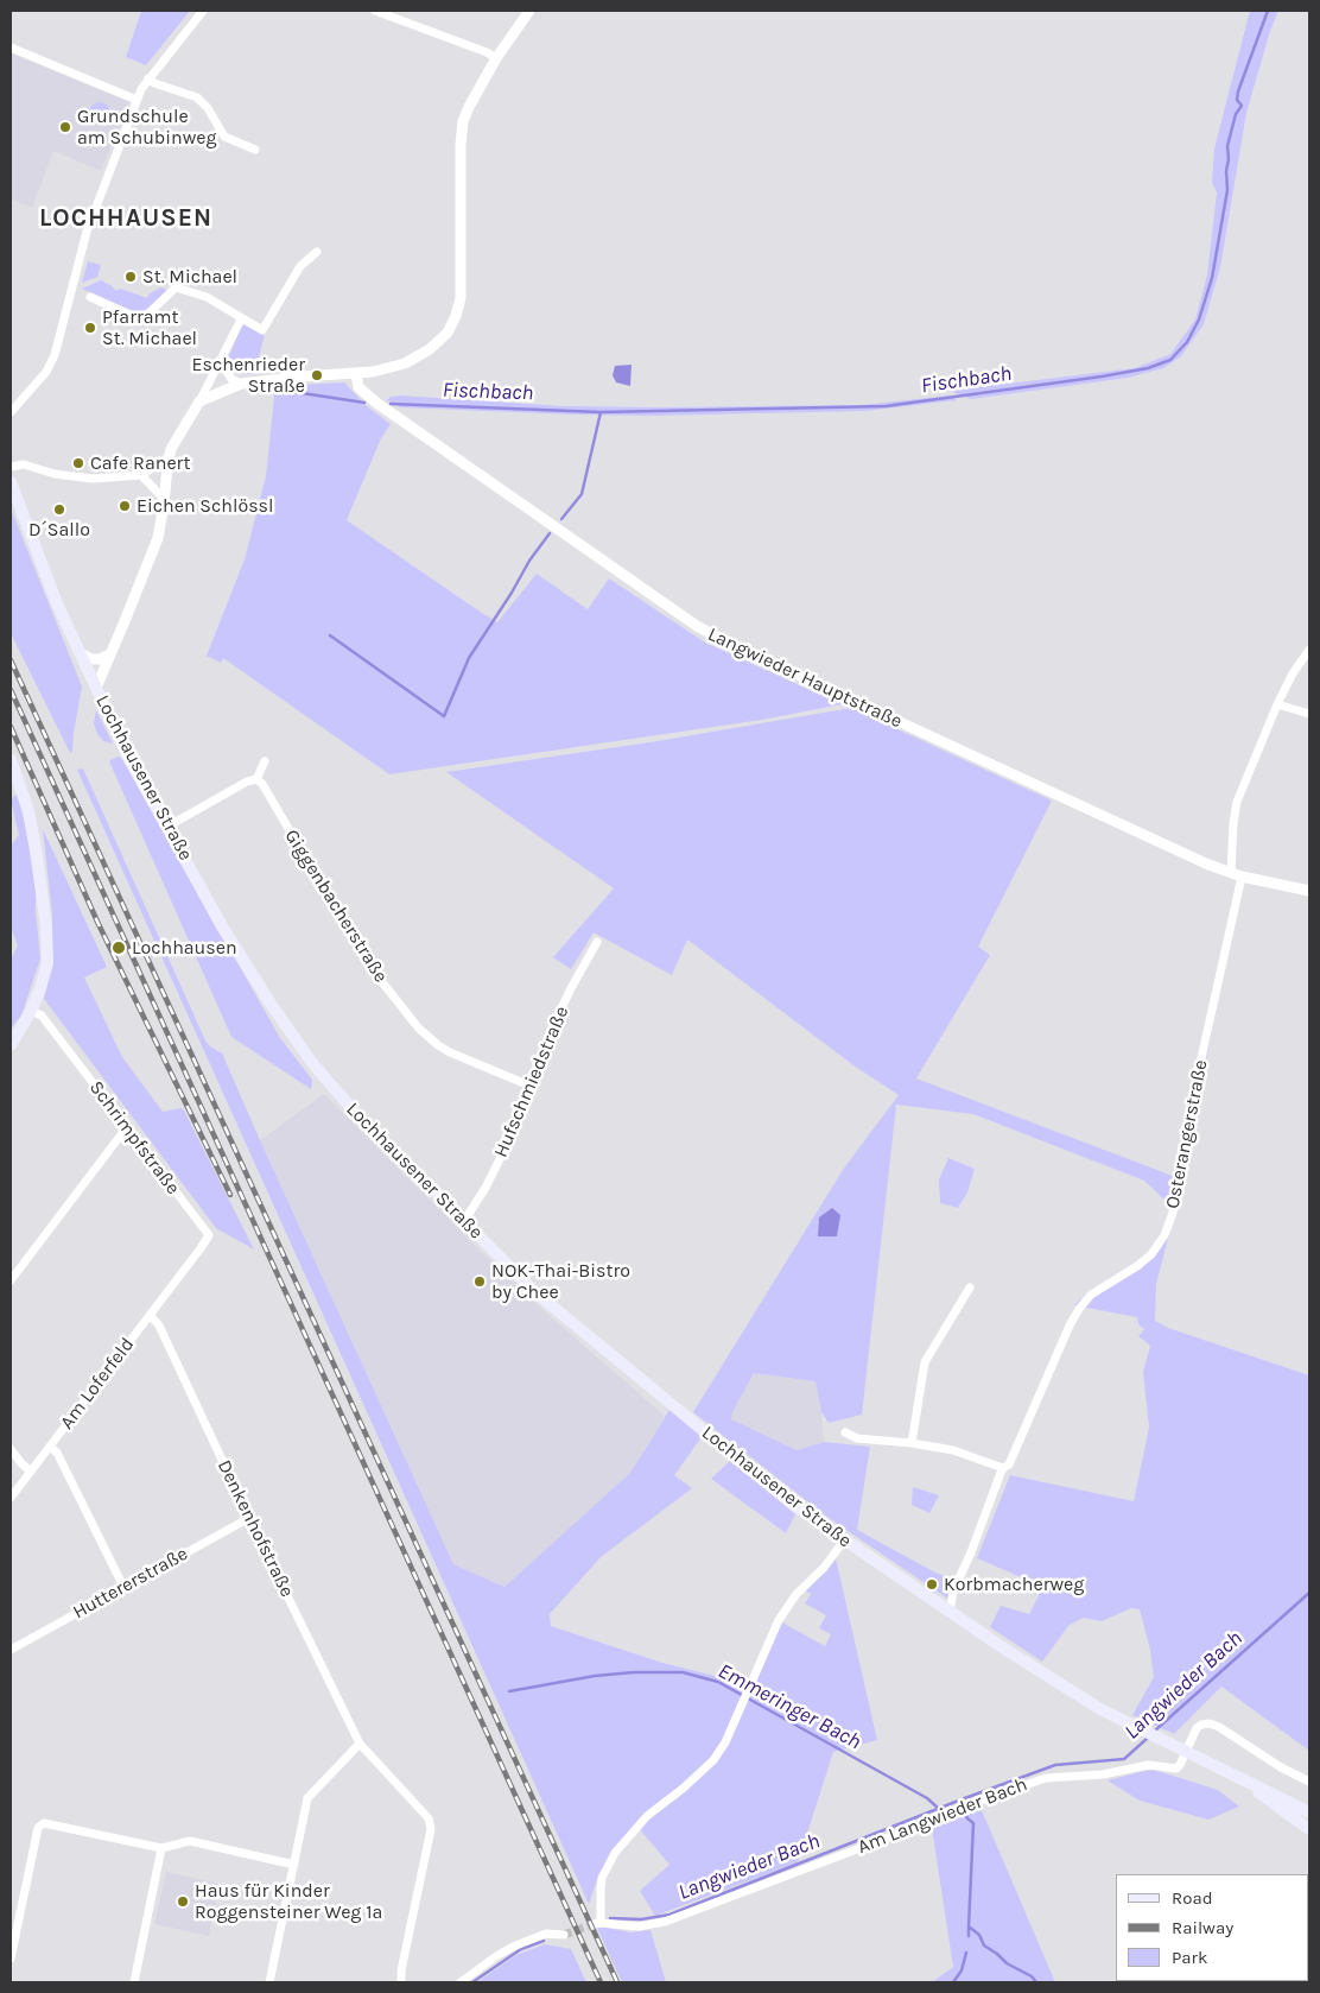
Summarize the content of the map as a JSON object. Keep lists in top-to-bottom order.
{
  "streets": {
    "main road": ["Lochhausener Straße"],
    "street": [
      "Langwieder Hauptstraße",
      "Giggenbacherstraße",
      "Hufschmiedstraße",
      "Osterangerstraße",
      "Schrimpfstraße",
      "Am Loferfeld",
      "Denkenhofstraße",
      "Huttererstraße",
      "Am Langwieder Bach"
    ]
  },
  "crossings": [
    ["Langwieder Hauptstraße", "Osterangerstraße"],
    ["Lochhausener Straße", "Hufschmiedstraße"],
    ["Lochhausener Straße", "Osterangerstraße"],
    ["Lochhausener Straße", "Am Langwieder Bach"],
    ["Giggenbacherstraße", "Hufschmiedstraße"],
    ["Schrimpfstraße", "Am Loferfeld"],
    ["Am Loferfeld", "Denkenhofstraße"],
    ["Denkenhofstraße", "Huttererstraße"]
  ],
  "districts": ["LOCHHAUSEN"],
  "water": ["Fischbach", "Langwieder Bach", "Emmeringer Bach"],
  "places": [
    "Grundschule am Schubinweg",
    "St. Michael",
    "Pfarramt St. Michael",
    "Eschenrieder Straße",
    "Cafe Ranert",
    "Eichen Schlössl",
    "D´Sallo",
    "Lochhausen",
    "NOK-Thai-Bistro by Chee",
    "Korbmacherweg",
    "Haus für Kinder Roggensteiner Weg 1a"
  ],
  "legend": ["Road", "Railway", "Park"]
}
